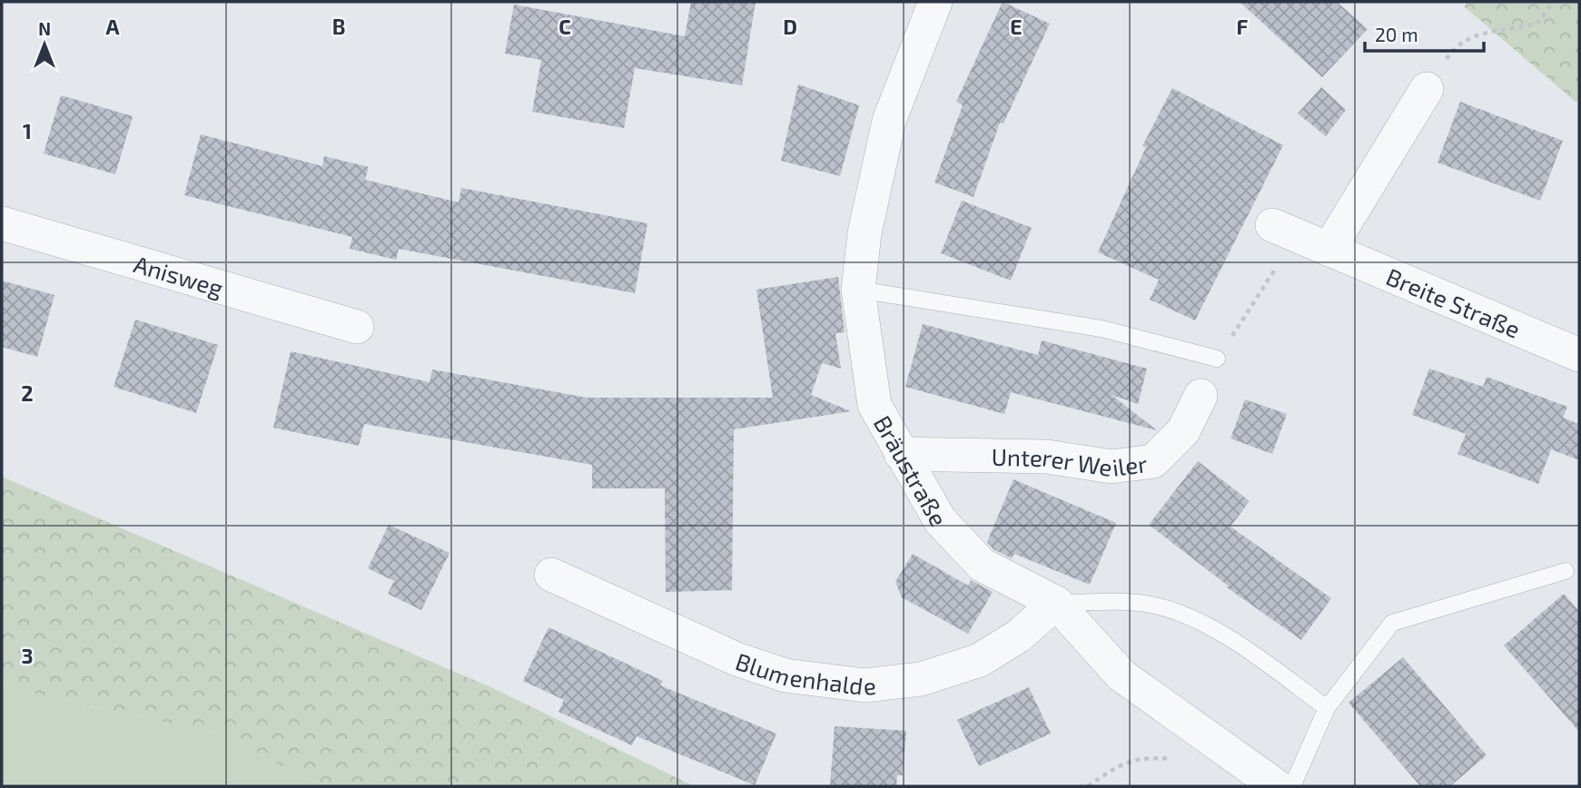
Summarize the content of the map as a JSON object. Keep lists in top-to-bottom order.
{
  "streets": {
    "street": [
      "Anisweg",
      "Breite Straße",
      "Unterer Weiler",
      "Bräustraße",
      "Blumenhalde"
    ]
  },
  "crossings": [
    ["Unterer Weiler", "Bräustraße"],
    ["Bräustraße", "Blumenhalde"]
  ],
  "scale_bar": "20 m",
  "north": "top",
  "grid": {
    "columns": [
      "A",
      "B",
      "C",
      "D",
      "E",
      "F"
    ],
    "rows": ["1", "2", "3"]
  }
}
